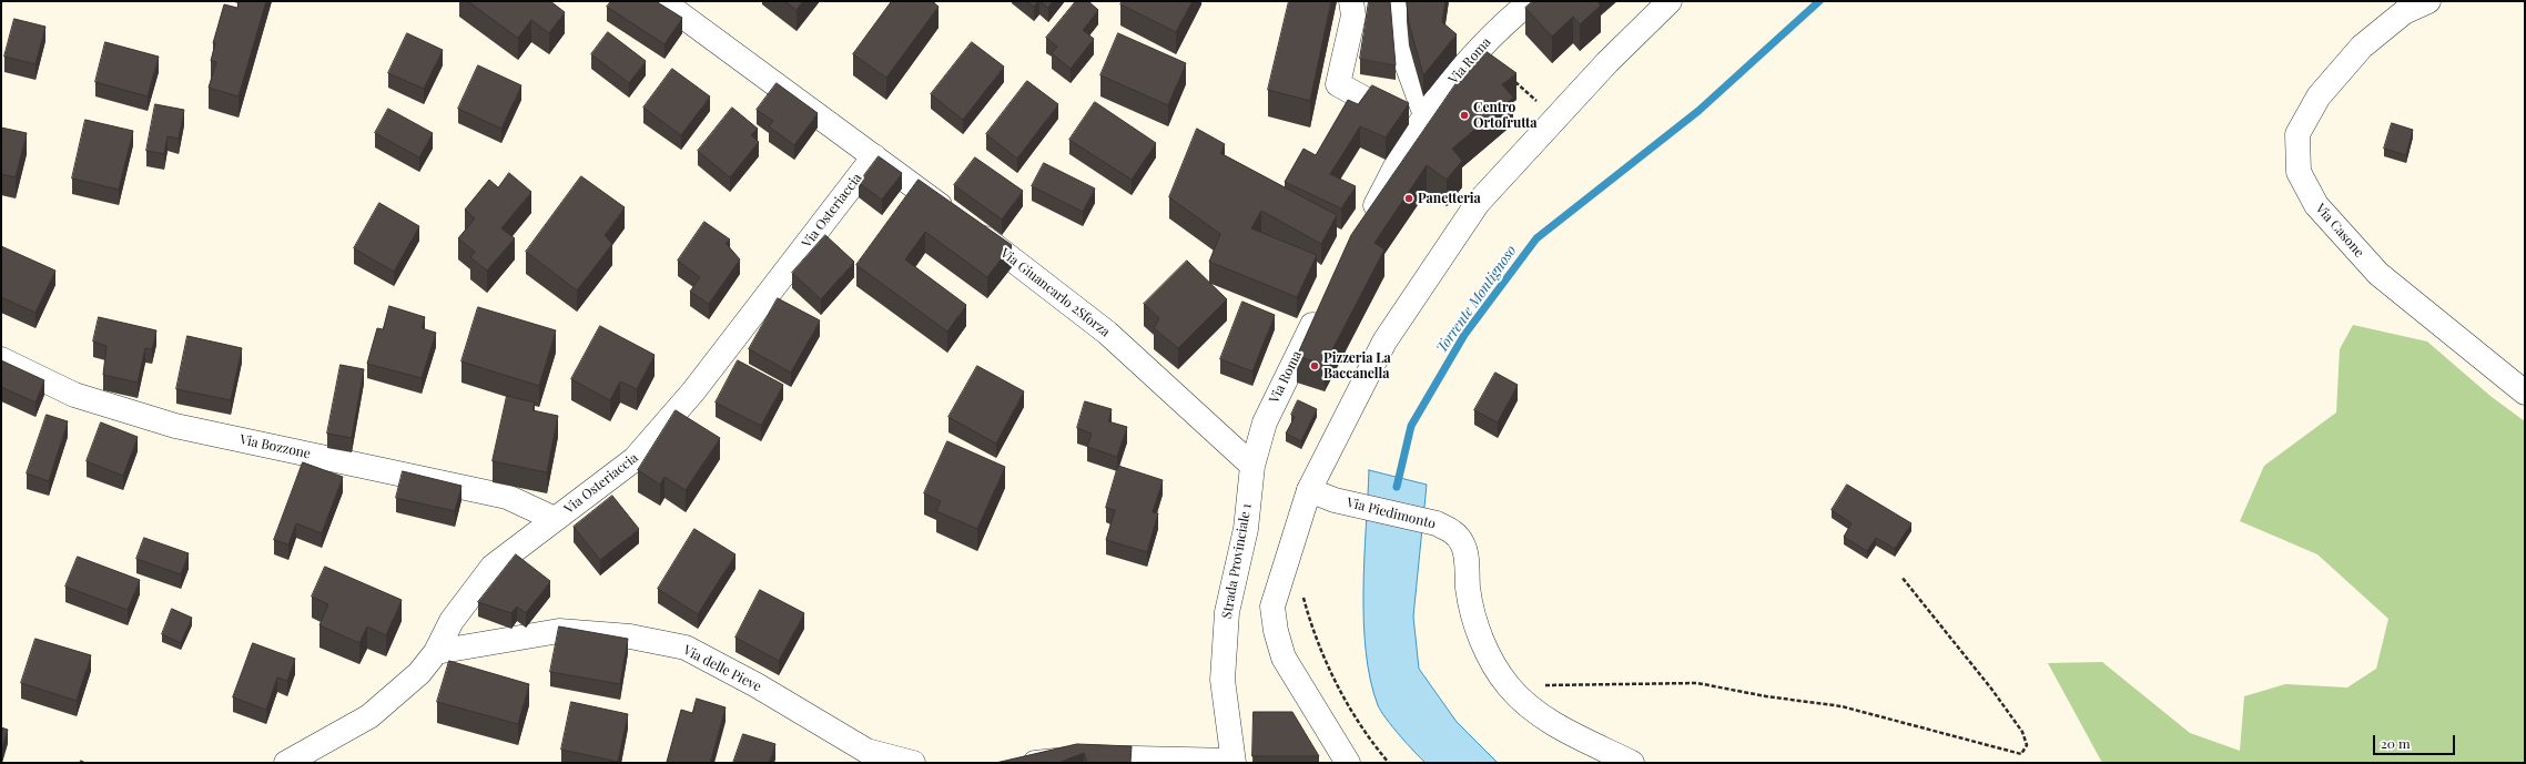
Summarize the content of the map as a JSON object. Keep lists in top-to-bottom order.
{
  "streets": {
    "street": [
      "Via Roma",
      "Via Osteriaccia",
      "Via Casone",
      "Via Giuancarlo 2Sforza",
      "Via Bozzone",
      "Via Piedimonto",
      "Strada Provinciale 1",
      "Via delle Pieve"
    ]
  },
  "crossings": [
    ["Via Roma", "Via Giuancarlo 2Sforza"],
    ["Via Roma", "Strada Provinciale 1"],
    ["Via Osteriaccia", "Via Giuancarlo 2Sforza"],
    ["Via Osteriaccia", "Via Bozzone"],
    ["Via Osteriaccia", "Via delle Pieve"],
    ["Via Giuancarlo 2Sforza", "Strada Provinciale 1"]
  ],
  "water": ["Torrente Montignoso"],
  "places": ["Centro Ortofrutta", "Panetteria", "Pizzeria La Baccanella"],
  "scale_bar": "20 m"
}
